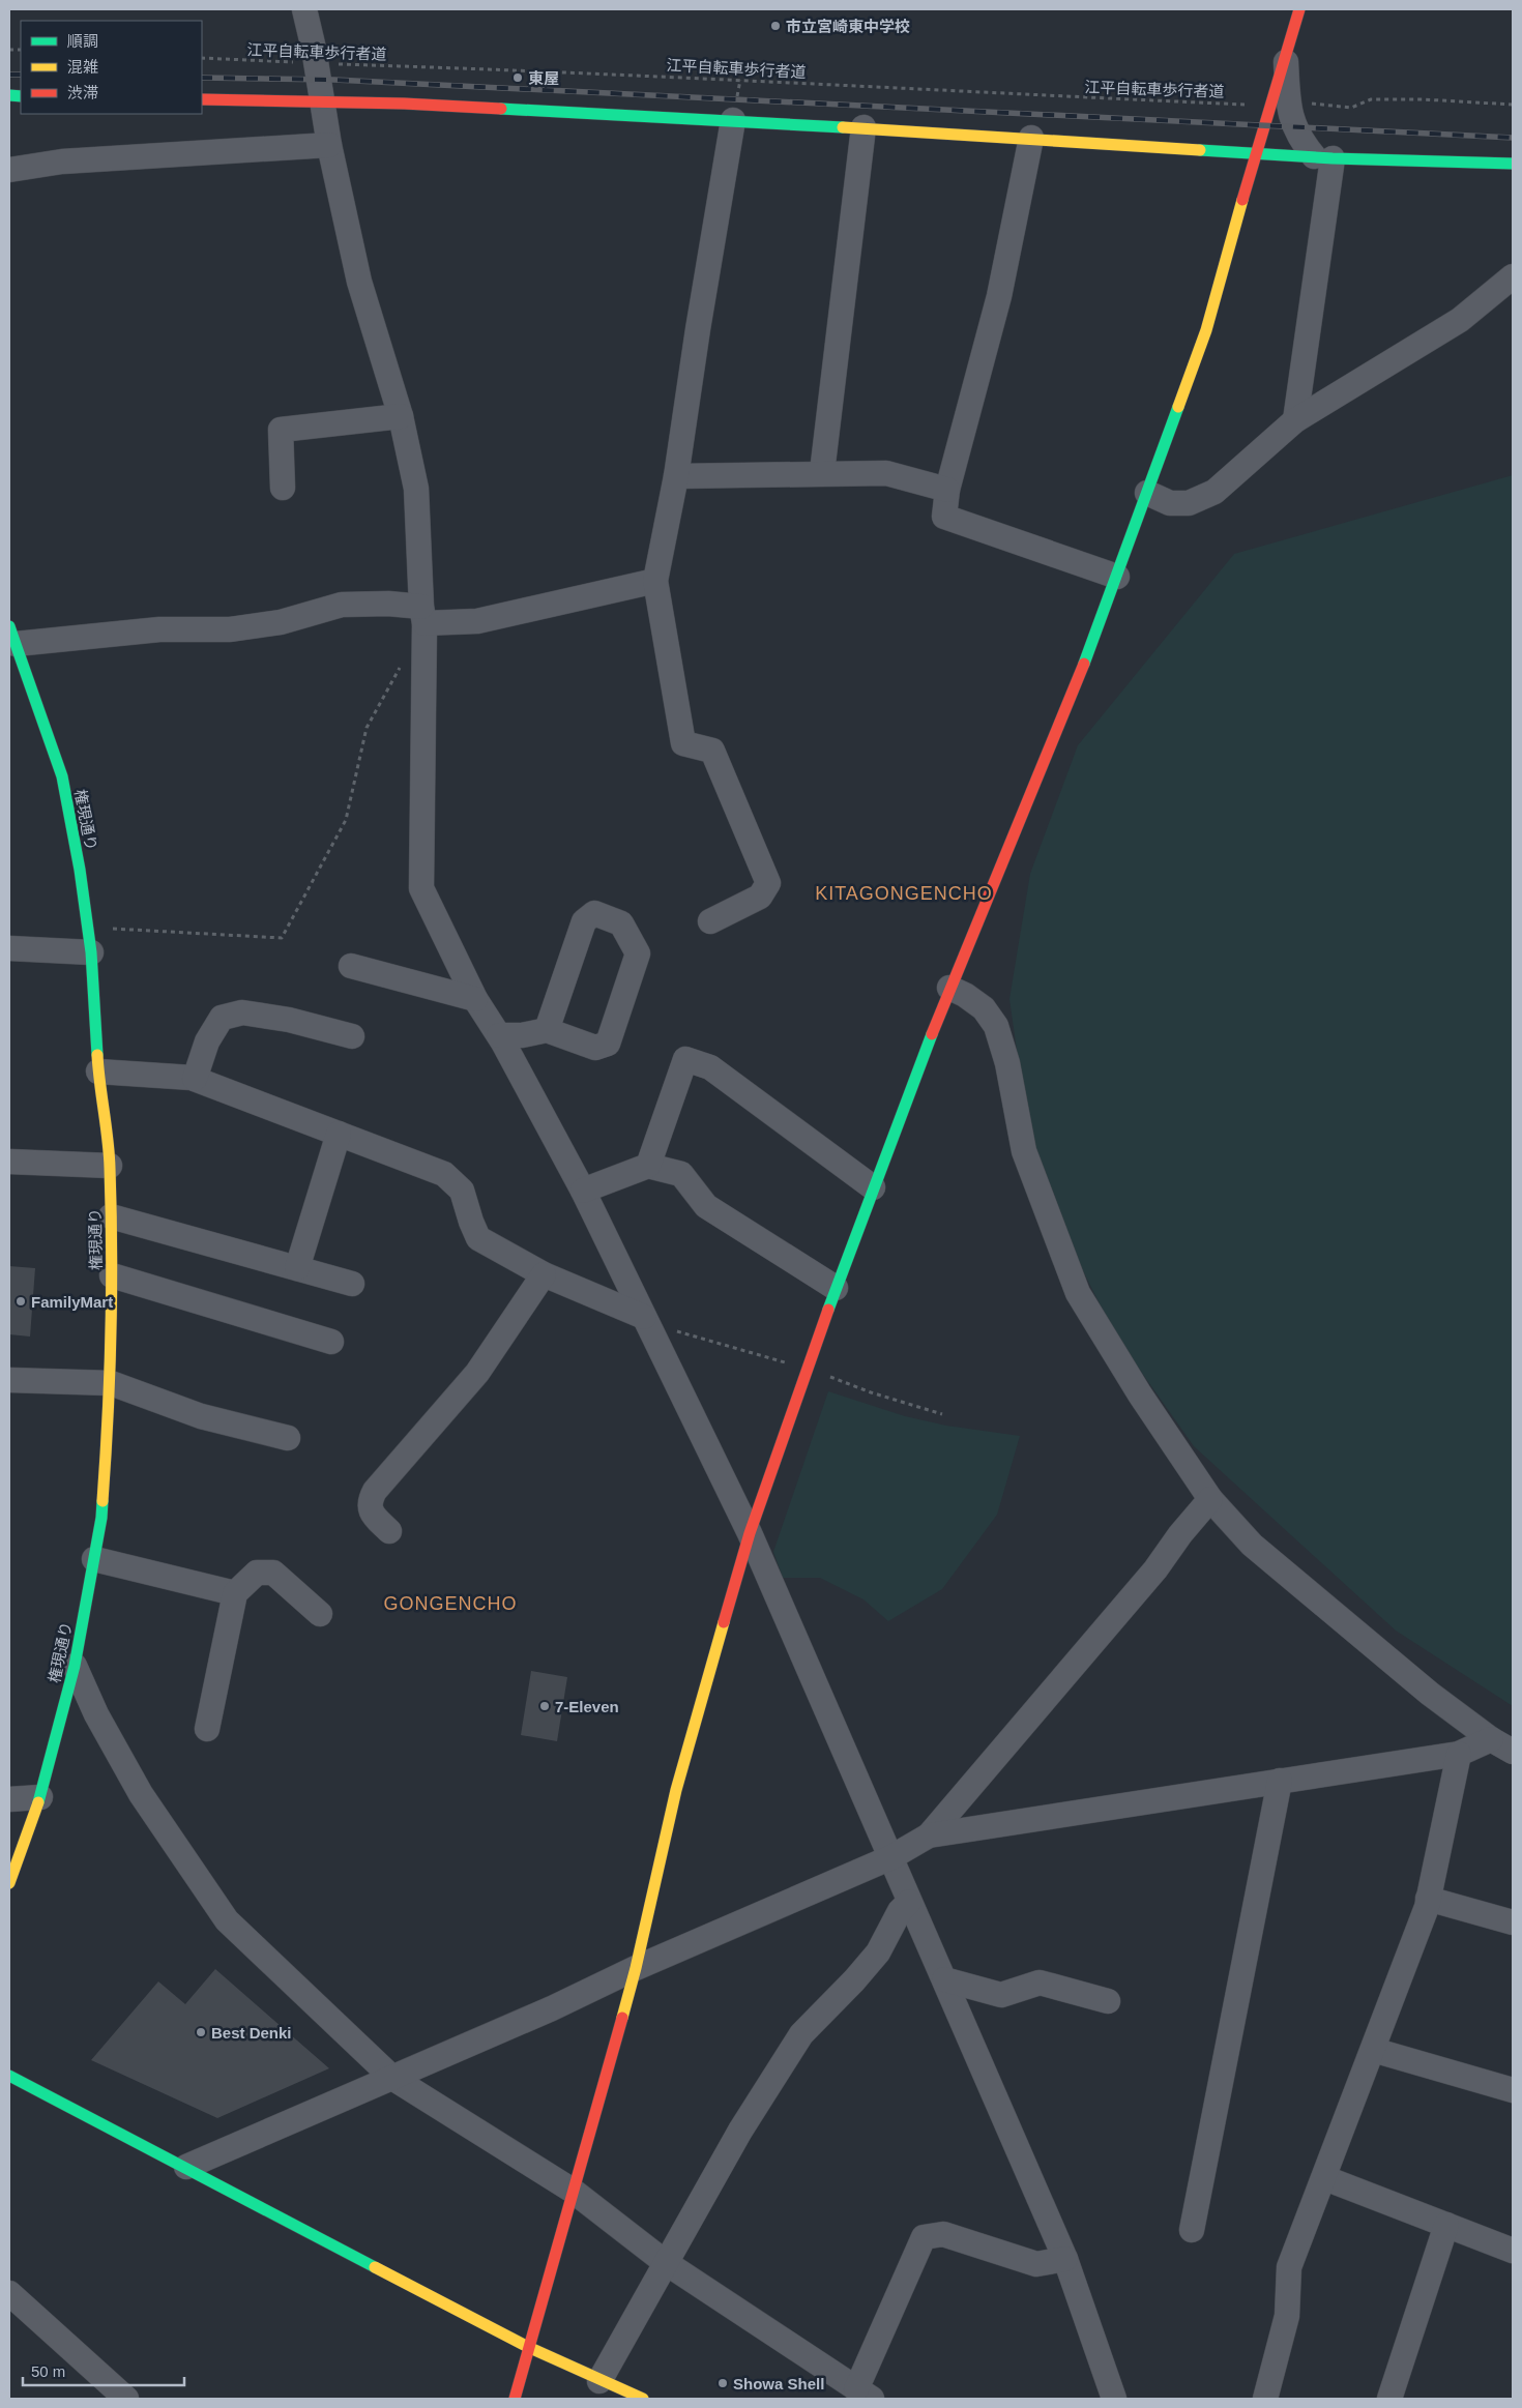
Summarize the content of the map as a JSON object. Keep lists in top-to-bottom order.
{
  "streets": {
    "street": ["権現通り"],
    "path": ["江平自転車歩行者道"]
  },
  "districts": ["KITAGONGENCHO", "GONGENCHO"],
  "places": [
    "市立宮崎東中学校",
    "東屋",
    "FamilyMart",
    "7-Eleven",
    "Best Denki",
    "Showa Shell"
  ],
  "legend": ["順調", "混雑", "渋滞"],
  "scale_bar": "50 m"
}
